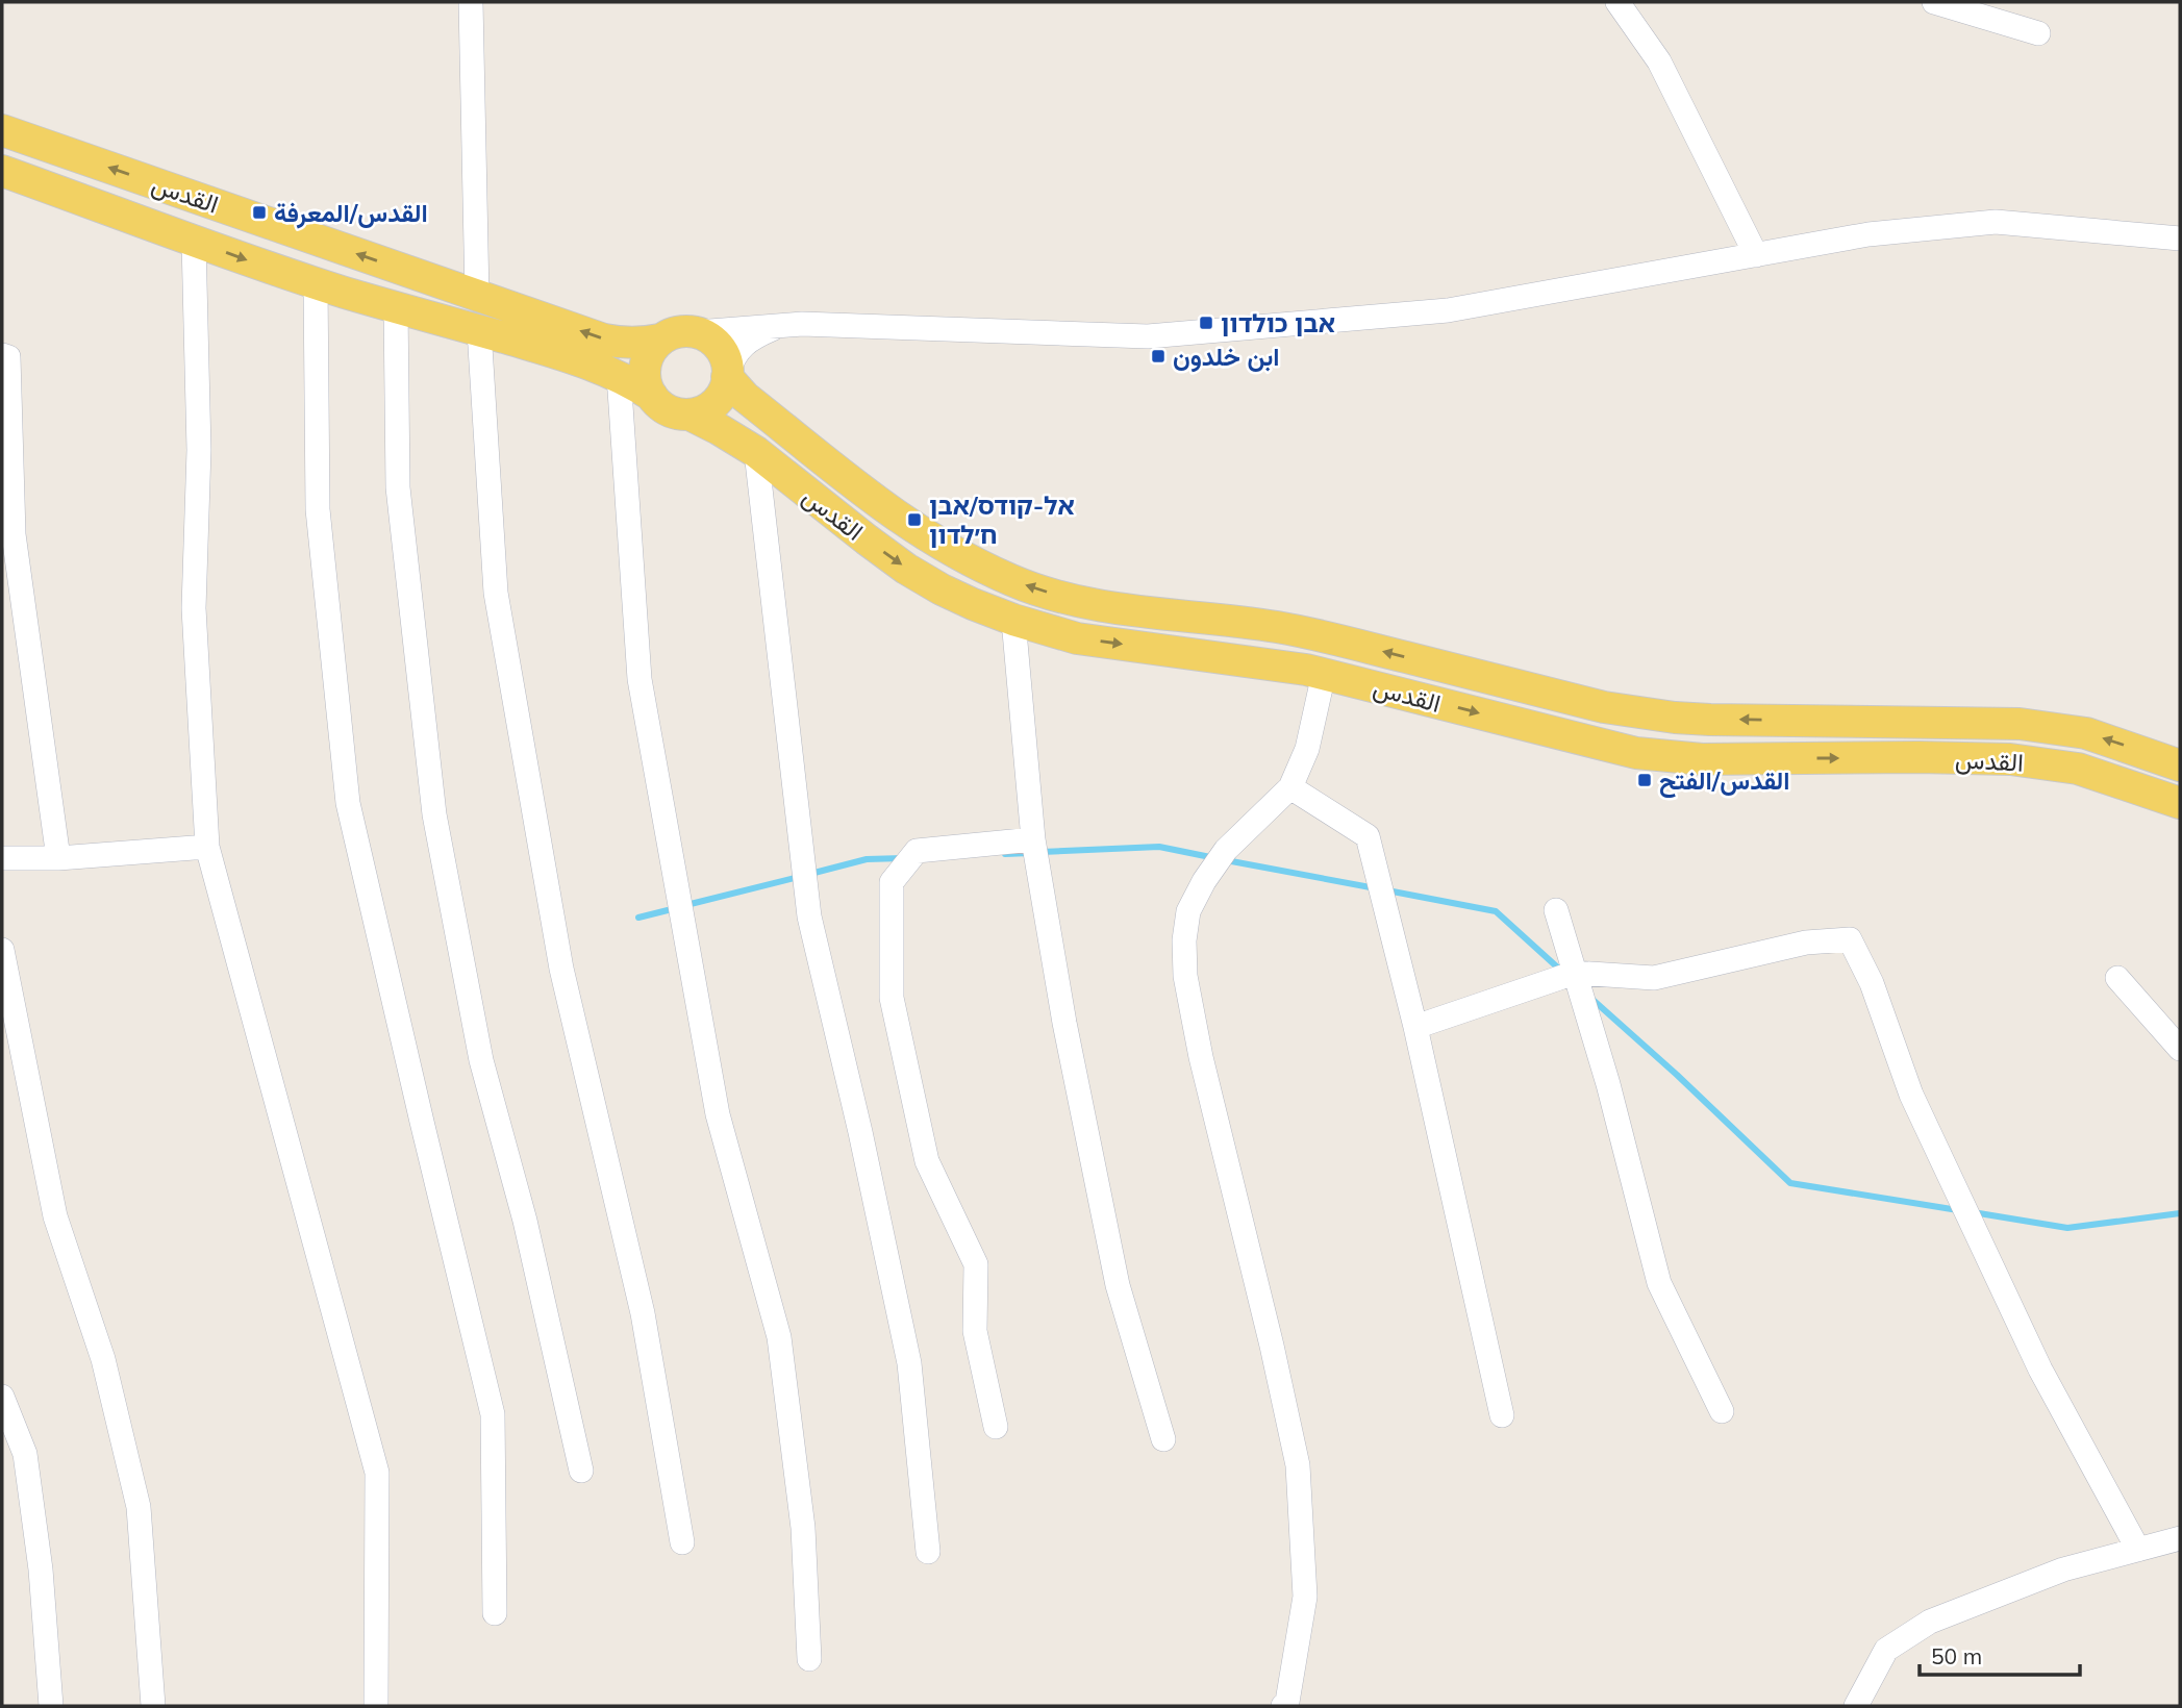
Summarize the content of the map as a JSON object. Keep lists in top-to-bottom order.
{
  "streets": {
    "main road": ["القدس"]
  },
  "places": {
    "transit": [
      "القدس/المعرفة",
      "אבן כולדון",
      "ابن خلدون",
      "אל-קודס/אבן ח׳לדון",
      "القدس/الفتح"
    ]
  },
  "scale_bar": "50 m"
}
